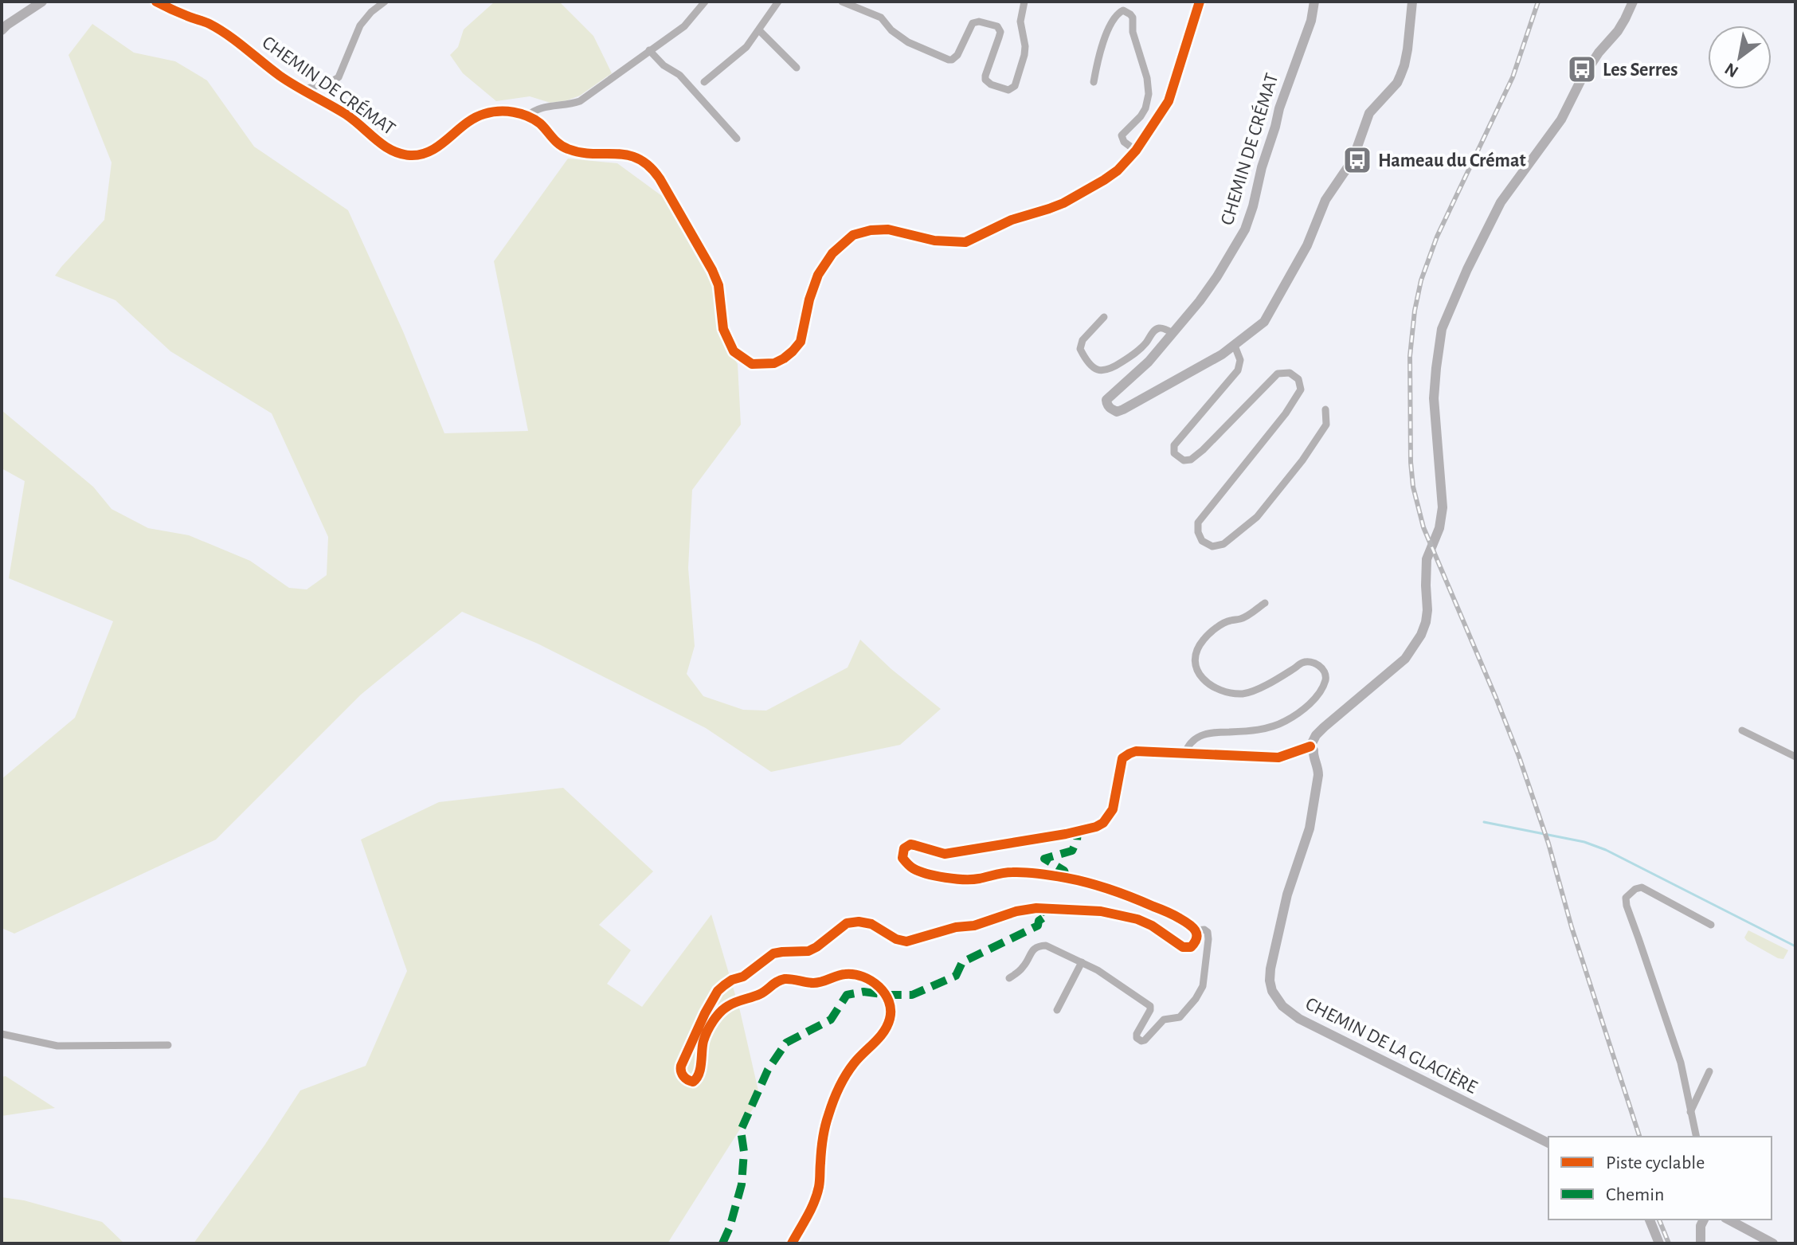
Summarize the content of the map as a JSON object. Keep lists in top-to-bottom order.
{
  "streets": {
    "street": ["CHEMIN DE CRÉMAT", "CHEMIN DE LA GLACIÈRE"]
  },
  "places": {
    "bus stop": ["Les Serres", "Hameau du Crémat"]
  },
  "legend": ["Piste cyclable", "Chemin"],
  "north": "bottom left"
}
